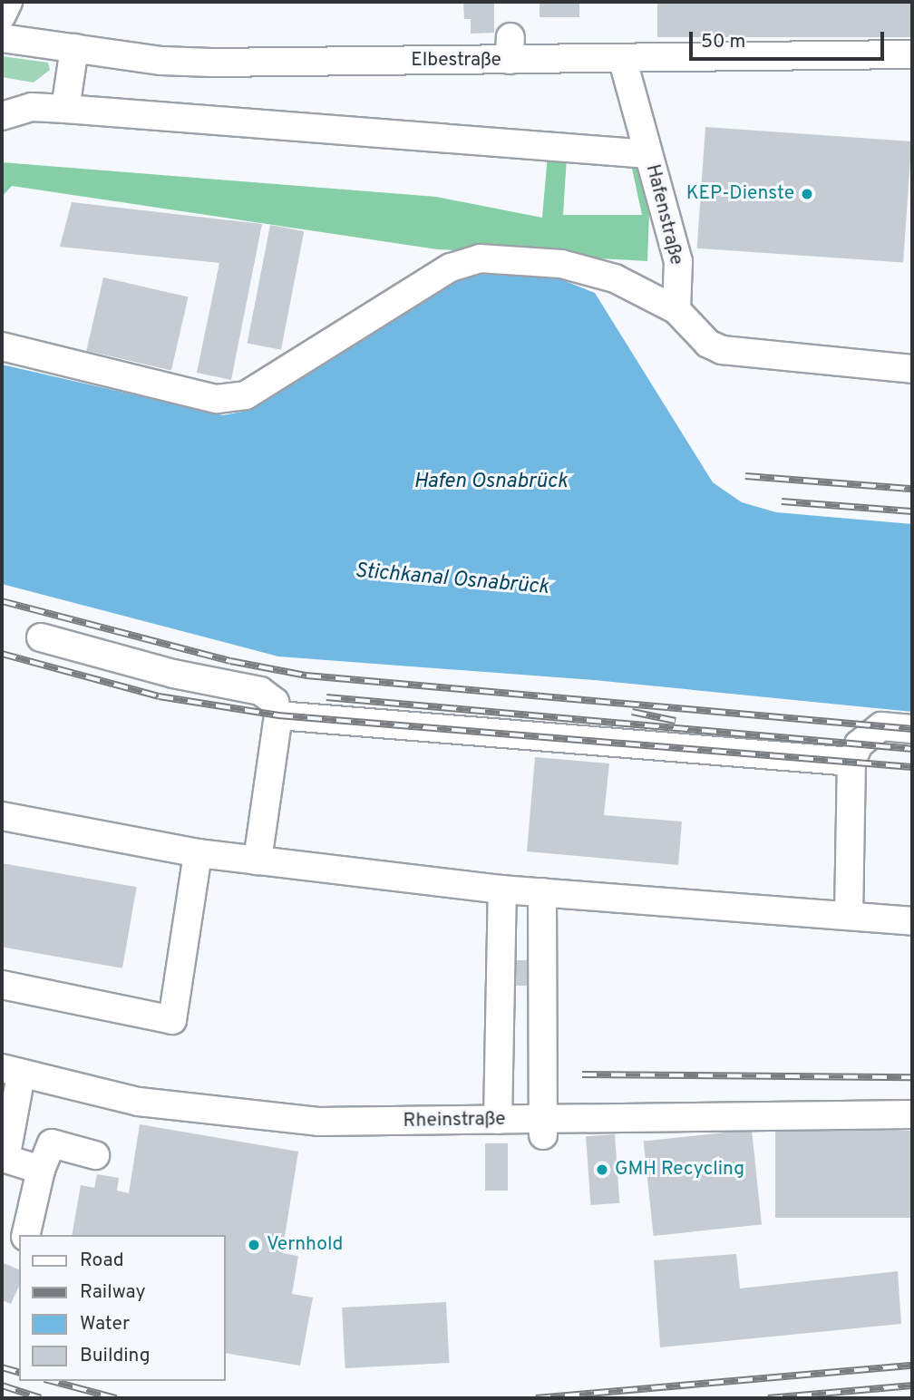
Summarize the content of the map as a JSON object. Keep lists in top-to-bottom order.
{
  "streets": {
    "street": ["Elbestraße", "Hafenstraße", "Rheinstraße"]
  },
  "crossings": [
    ["Elbestraße", "Hafenstraße"]
  ],
  "water": ["Hafen Osnabrück", "Stichkanal Osnabrück"],
  "places": ["KEP-Dienste", "GMH Recycling", "Vernhold"],
  "legend": [
    "Road",
    "Railway",
    "Water",
    "Building"
  ],
  "scale_bar": "50 m"
}
